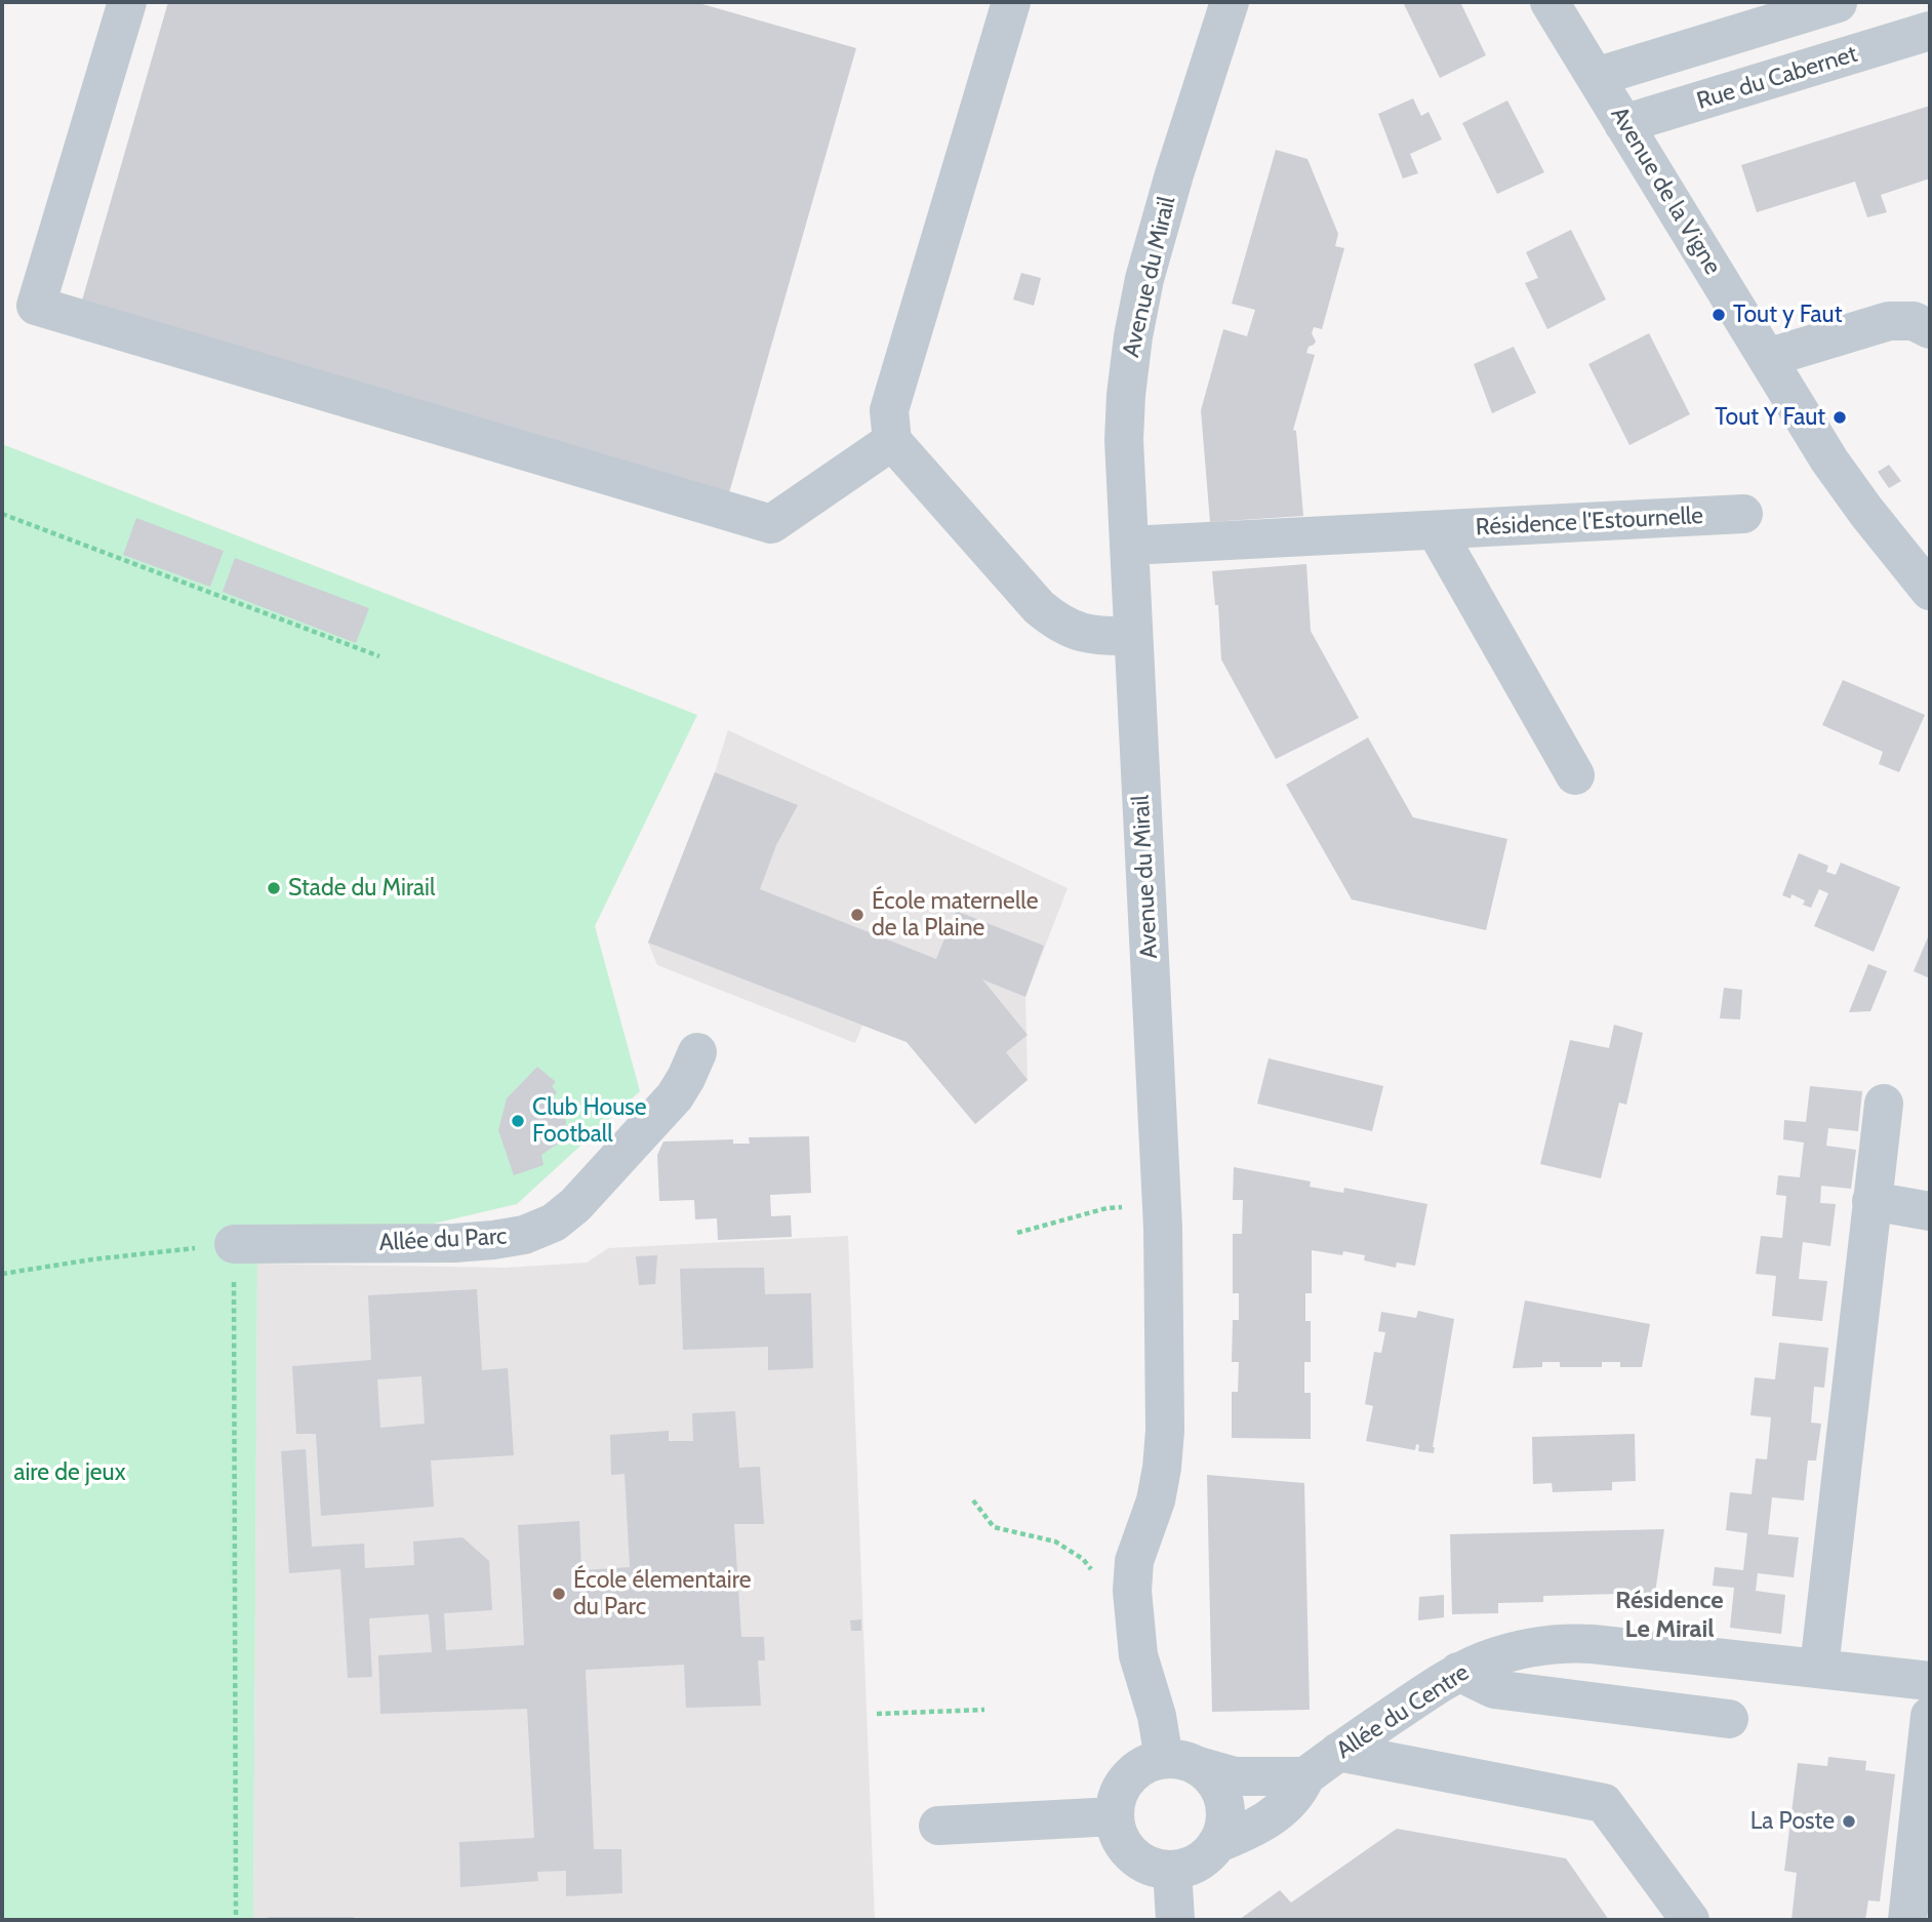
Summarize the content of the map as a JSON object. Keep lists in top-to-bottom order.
{
  "streets": {
    "street": [
      "Rue du Cabernet",
      "Avenue de la Vigne",
      "Avenue du Mirail",
      "Résidence l'Estournelle",
      "Allée du Parc",
      "Allée du Centre"
    ]
  },
  "crossings": [
    ["Rue du Cabernet", "Avenue de la Vigne"],
    ["Avenue du Mirail", "Résidence l'Estournelle"],
    ["Avenue du Mirail", "Allée du Centre"]
  ],
  "districts": ["Résidence Le Mirail"],
  "parks": ["aire de jeux"],
  "places": [
    "Tout y Faut",
    "Tout Y Faut",
    "Stade du Mirail",
    "École maternelle de la Plaine",
    "Club House Football",
    "École élementaire du Parc",
    "La Poste"
  ]
}
